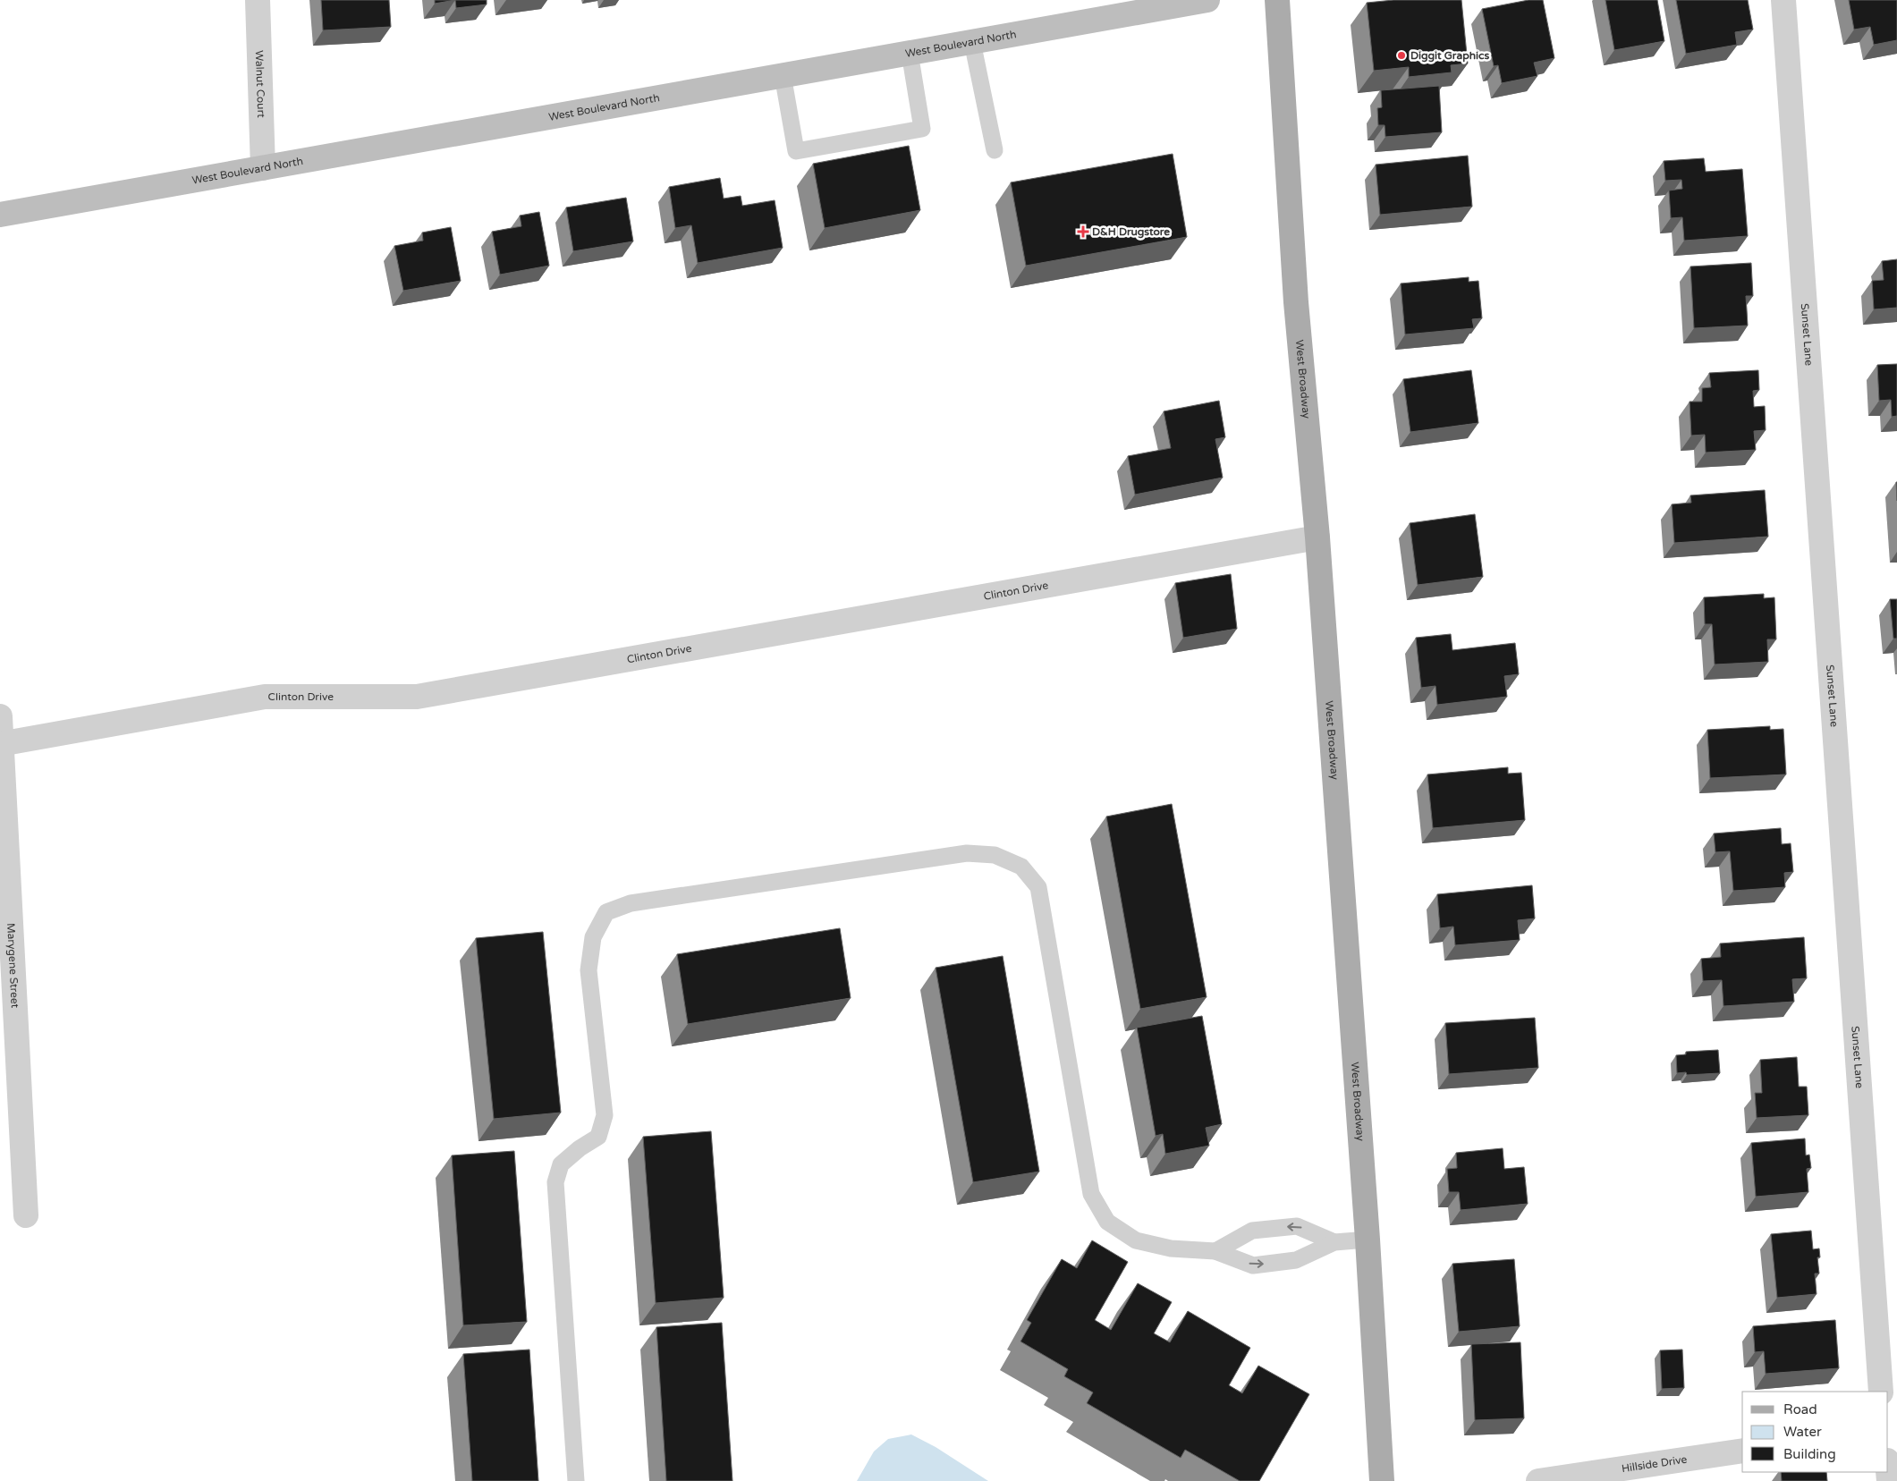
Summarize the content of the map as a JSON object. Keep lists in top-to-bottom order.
{
  "streets": {
    "main road": ["West Boulevard North", "West Broadway"],
    "street": [
      "Walnut Court",
      "Sunset Lane",
      "Clinton Drive",
      "Marygene Street",
      "Hillside Drive"
    ]
  },
  "crossings": [
    ["West Boulevard North", "Walnut Court"],
    ["West Broadway", "Clinton Drive"],
    ["Clinton Drive", "Marygene Street"]
  ],
  "places": {
    "other": ["Diggit Graphics"],
    "health": ["D&H Drugstore"]
  },
  "legend": ["Road", "Water", "Building"]
}
